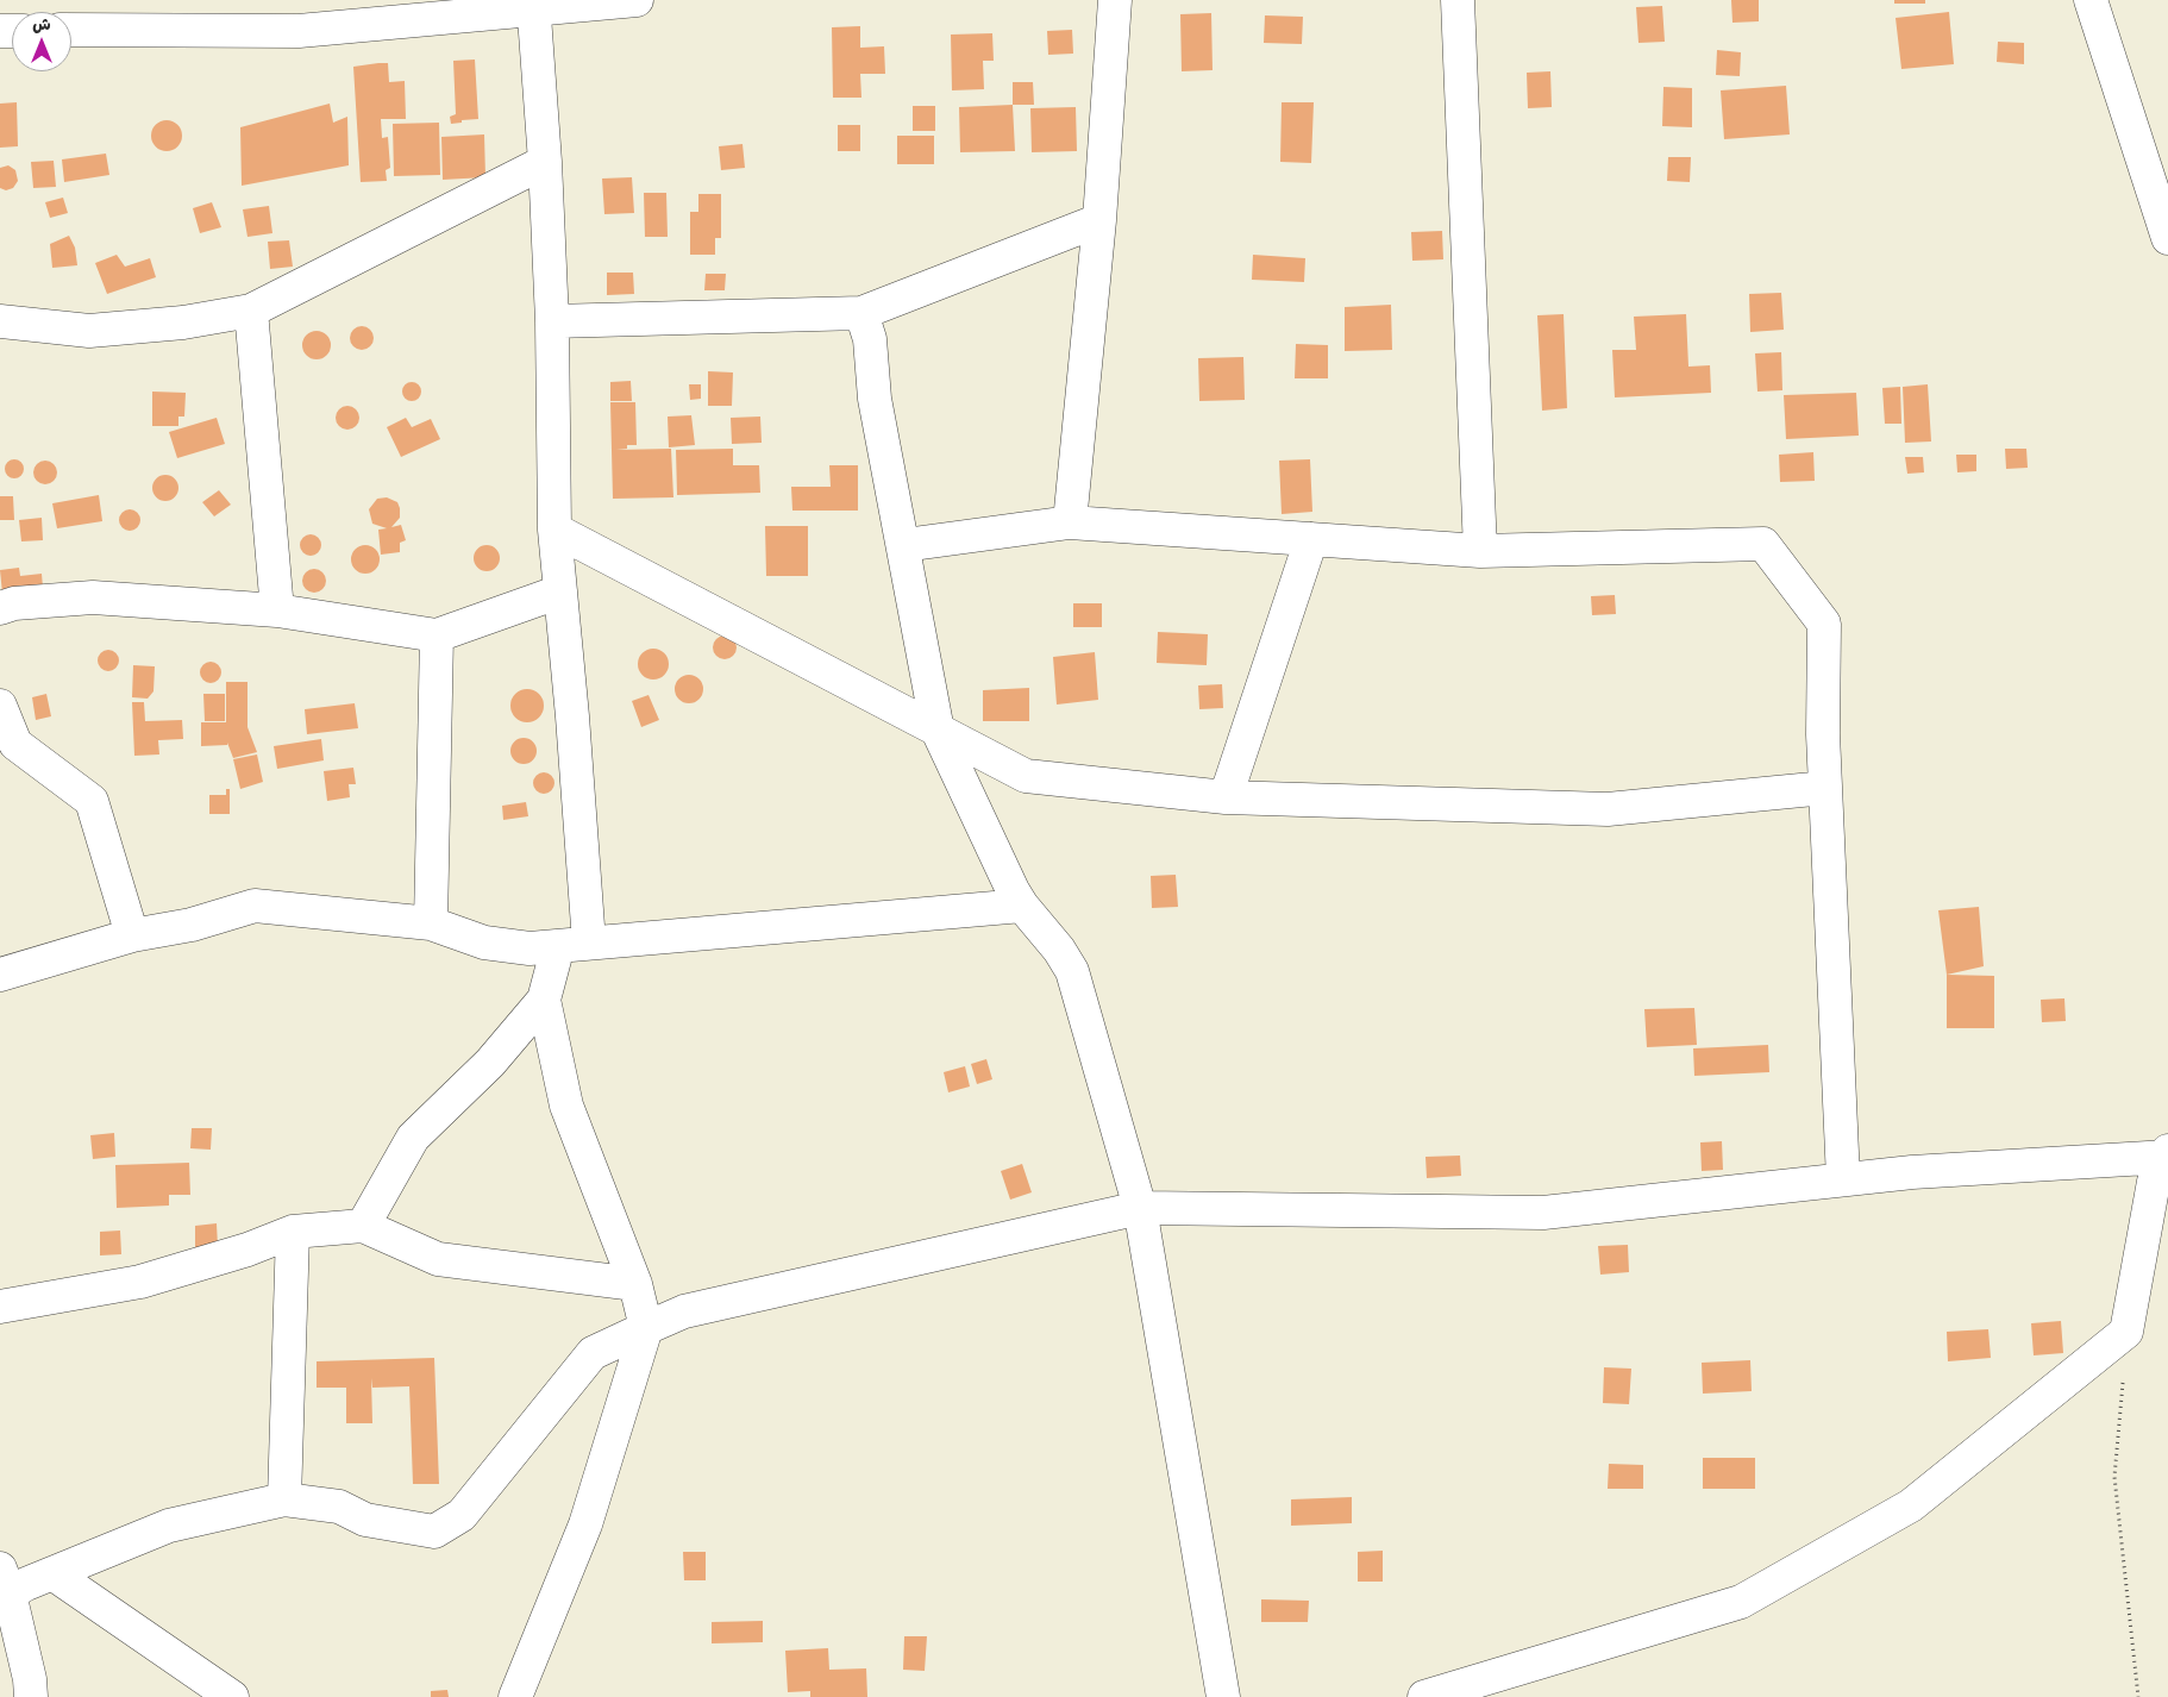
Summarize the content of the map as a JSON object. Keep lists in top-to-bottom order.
{
  "north": "top"
}
